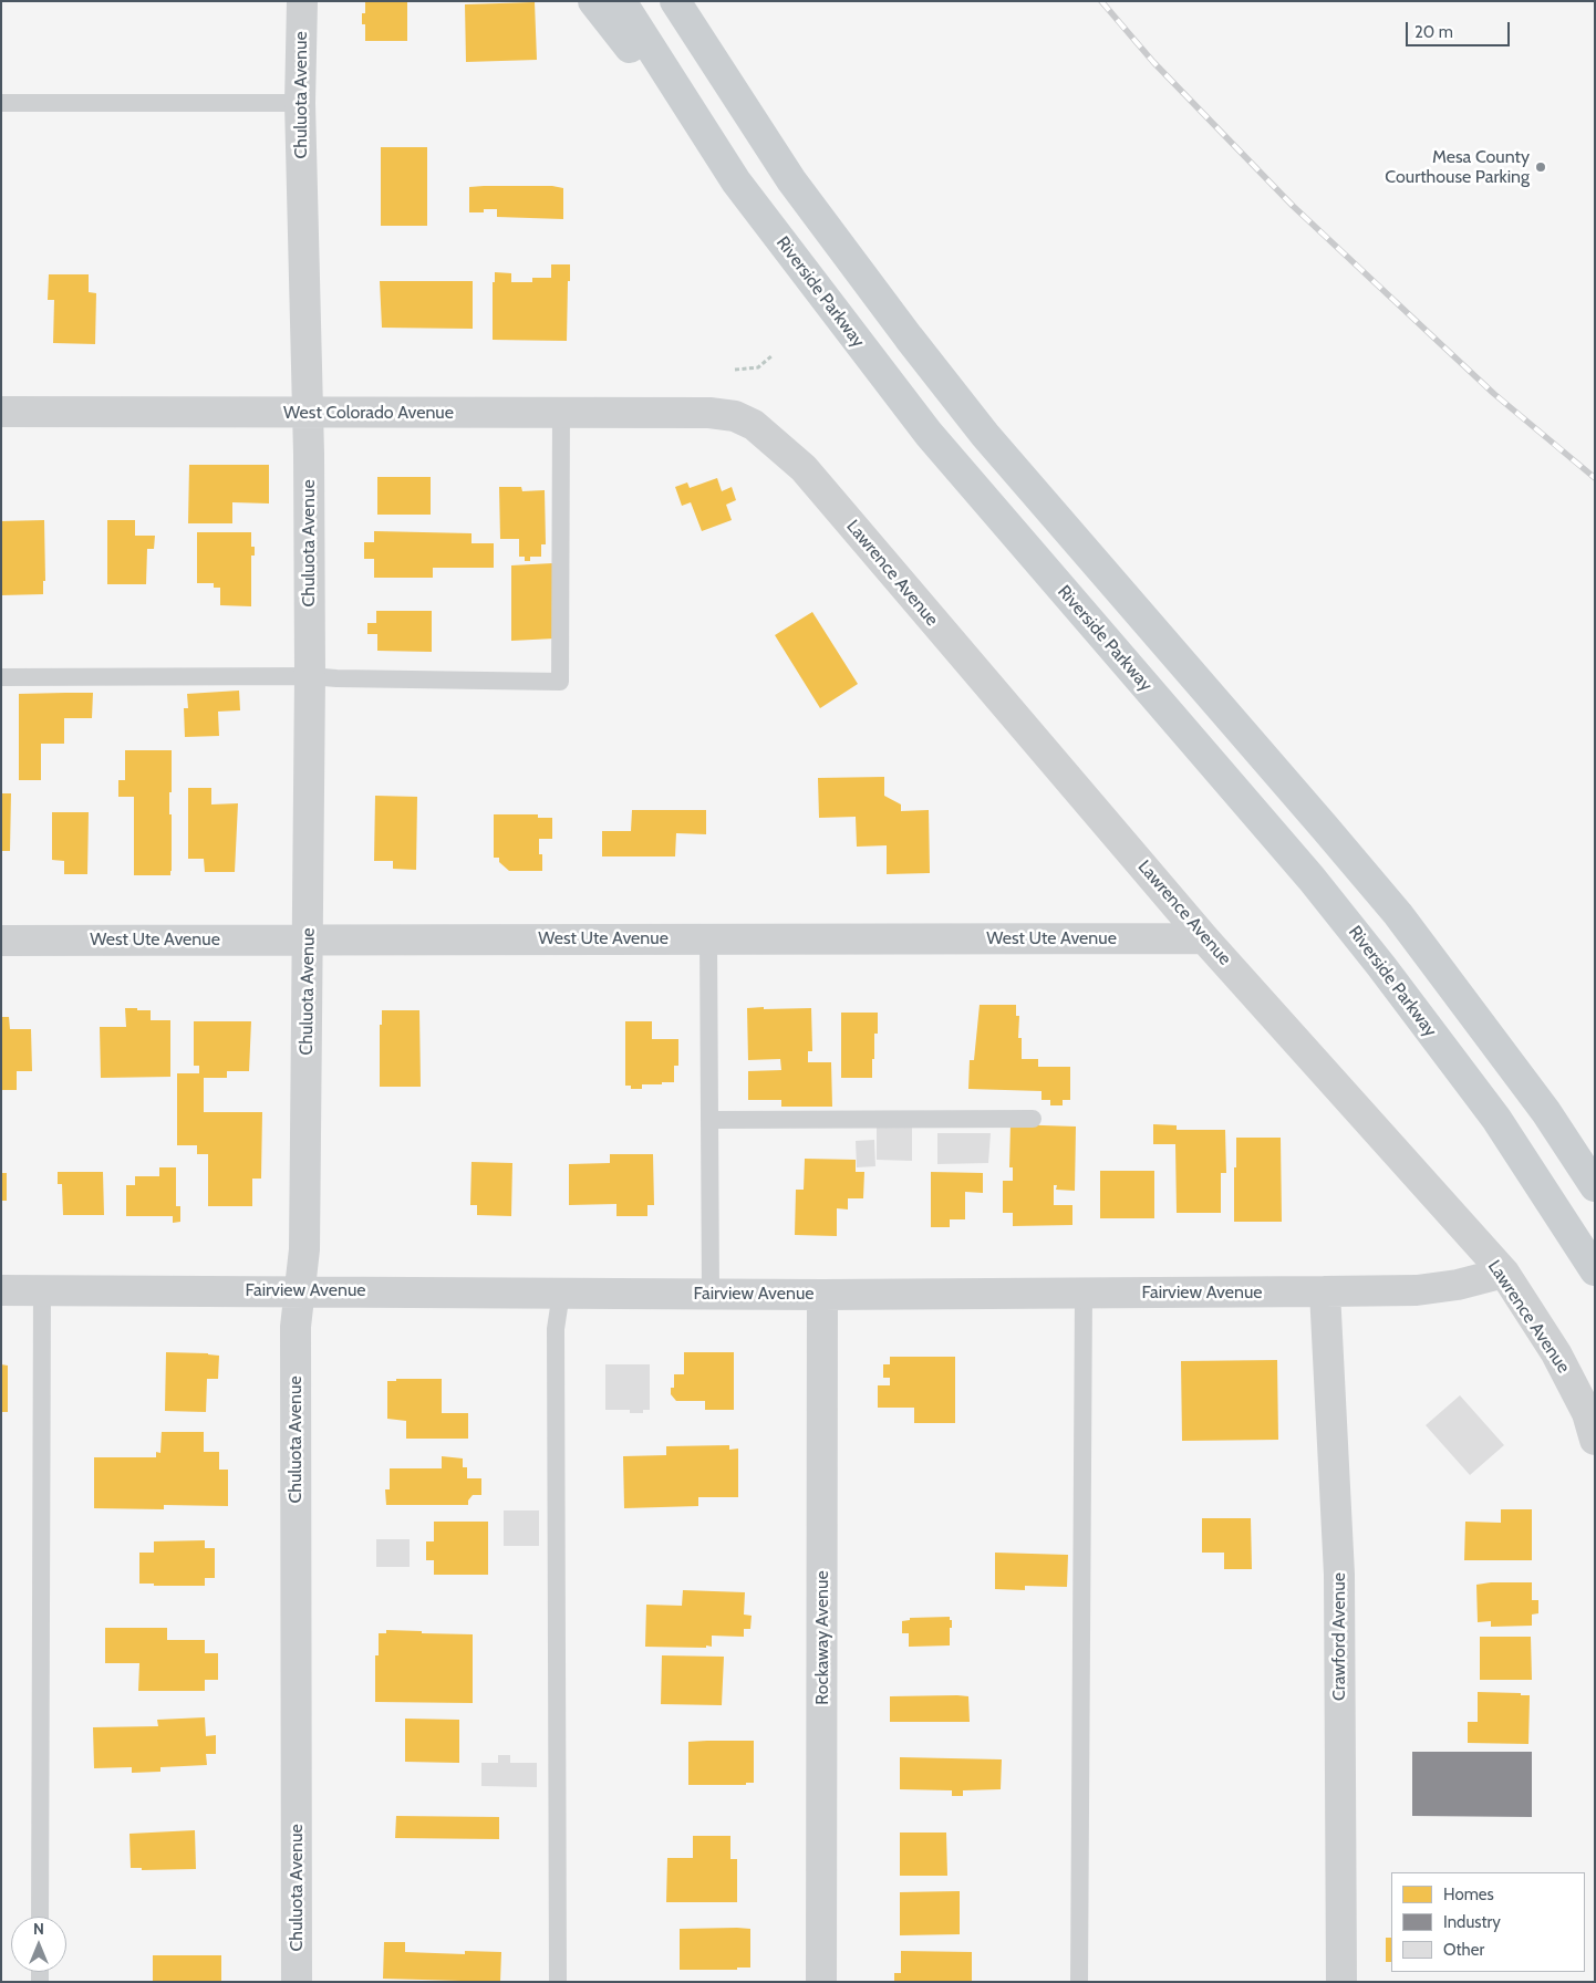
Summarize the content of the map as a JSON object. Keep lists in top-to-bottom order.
{
  "streets": {
    "main road": ["Riverside Parkway"],
    "street": [
      "Chuluota Avenue",
      "West Colorado Avenue",
      "Lawrence Avenue",
      "West Ute Avenue",
      "Fairview Avenue",
      "Crawford Avenue",
      "Rockaway Avenue"
    ]
  },
  "crossings": [
    ["Chuluota Avenue", "West Colorado Avenue"],
    ["Chuluota Avenue", "West Ute Avenue"],
    ["Chuluota Avenue", "Fairview Avenue"],
    ["West Colorado Avenue", "Lawrence Avenue"],
    ["Lawrence Avenue", "West Ute Avenue"],
    ["Lawrence Avenue", "Fairview Avenue"],
    ["Fairview Avenue", "Crawford Avenue"],
    ["Fairview Avenue", "Rockaway Avenue"]
  ],
  "places": ["Mesa County Courthouse Parking"],
  "legend": ["Homes", "Industry", "Other"],
  "scale_bar": "20 m",
  "north": "top"
}
